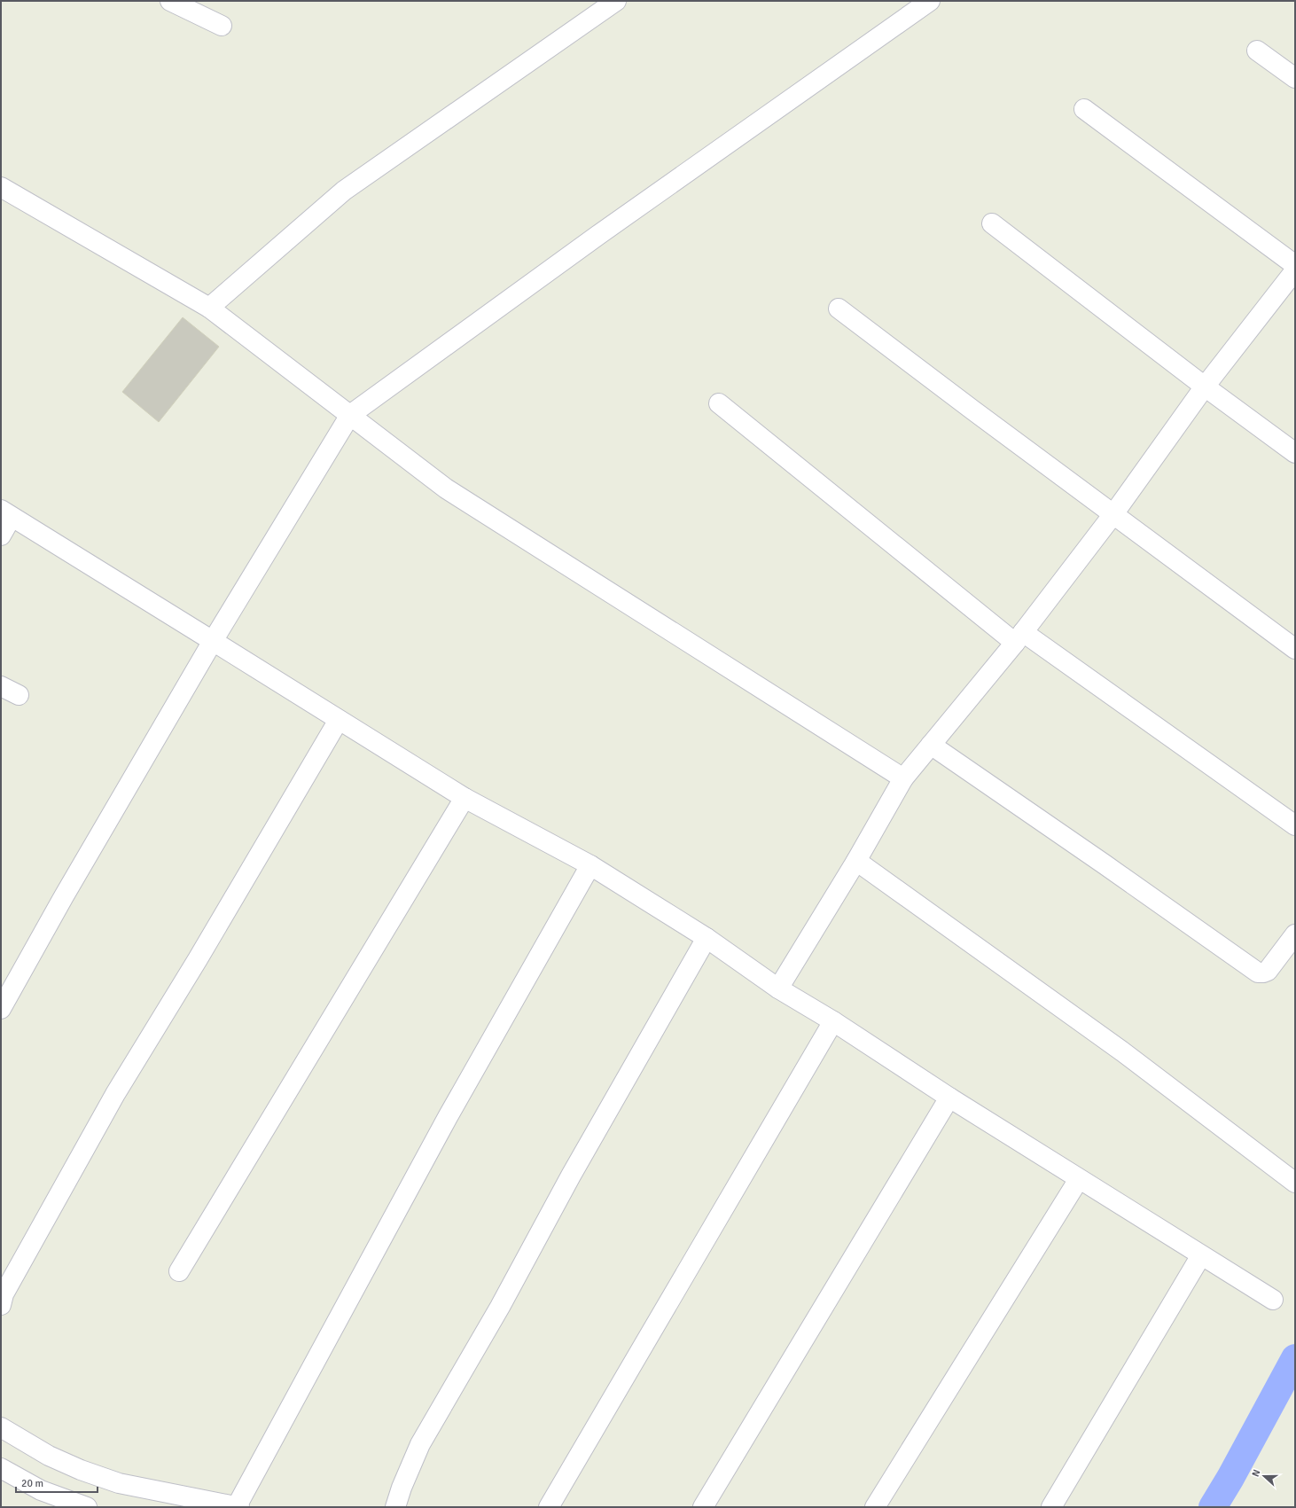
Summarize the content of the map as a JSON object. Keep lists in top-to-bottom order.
{
  "scale_bar": "20 m",
  "north": "left"
}
